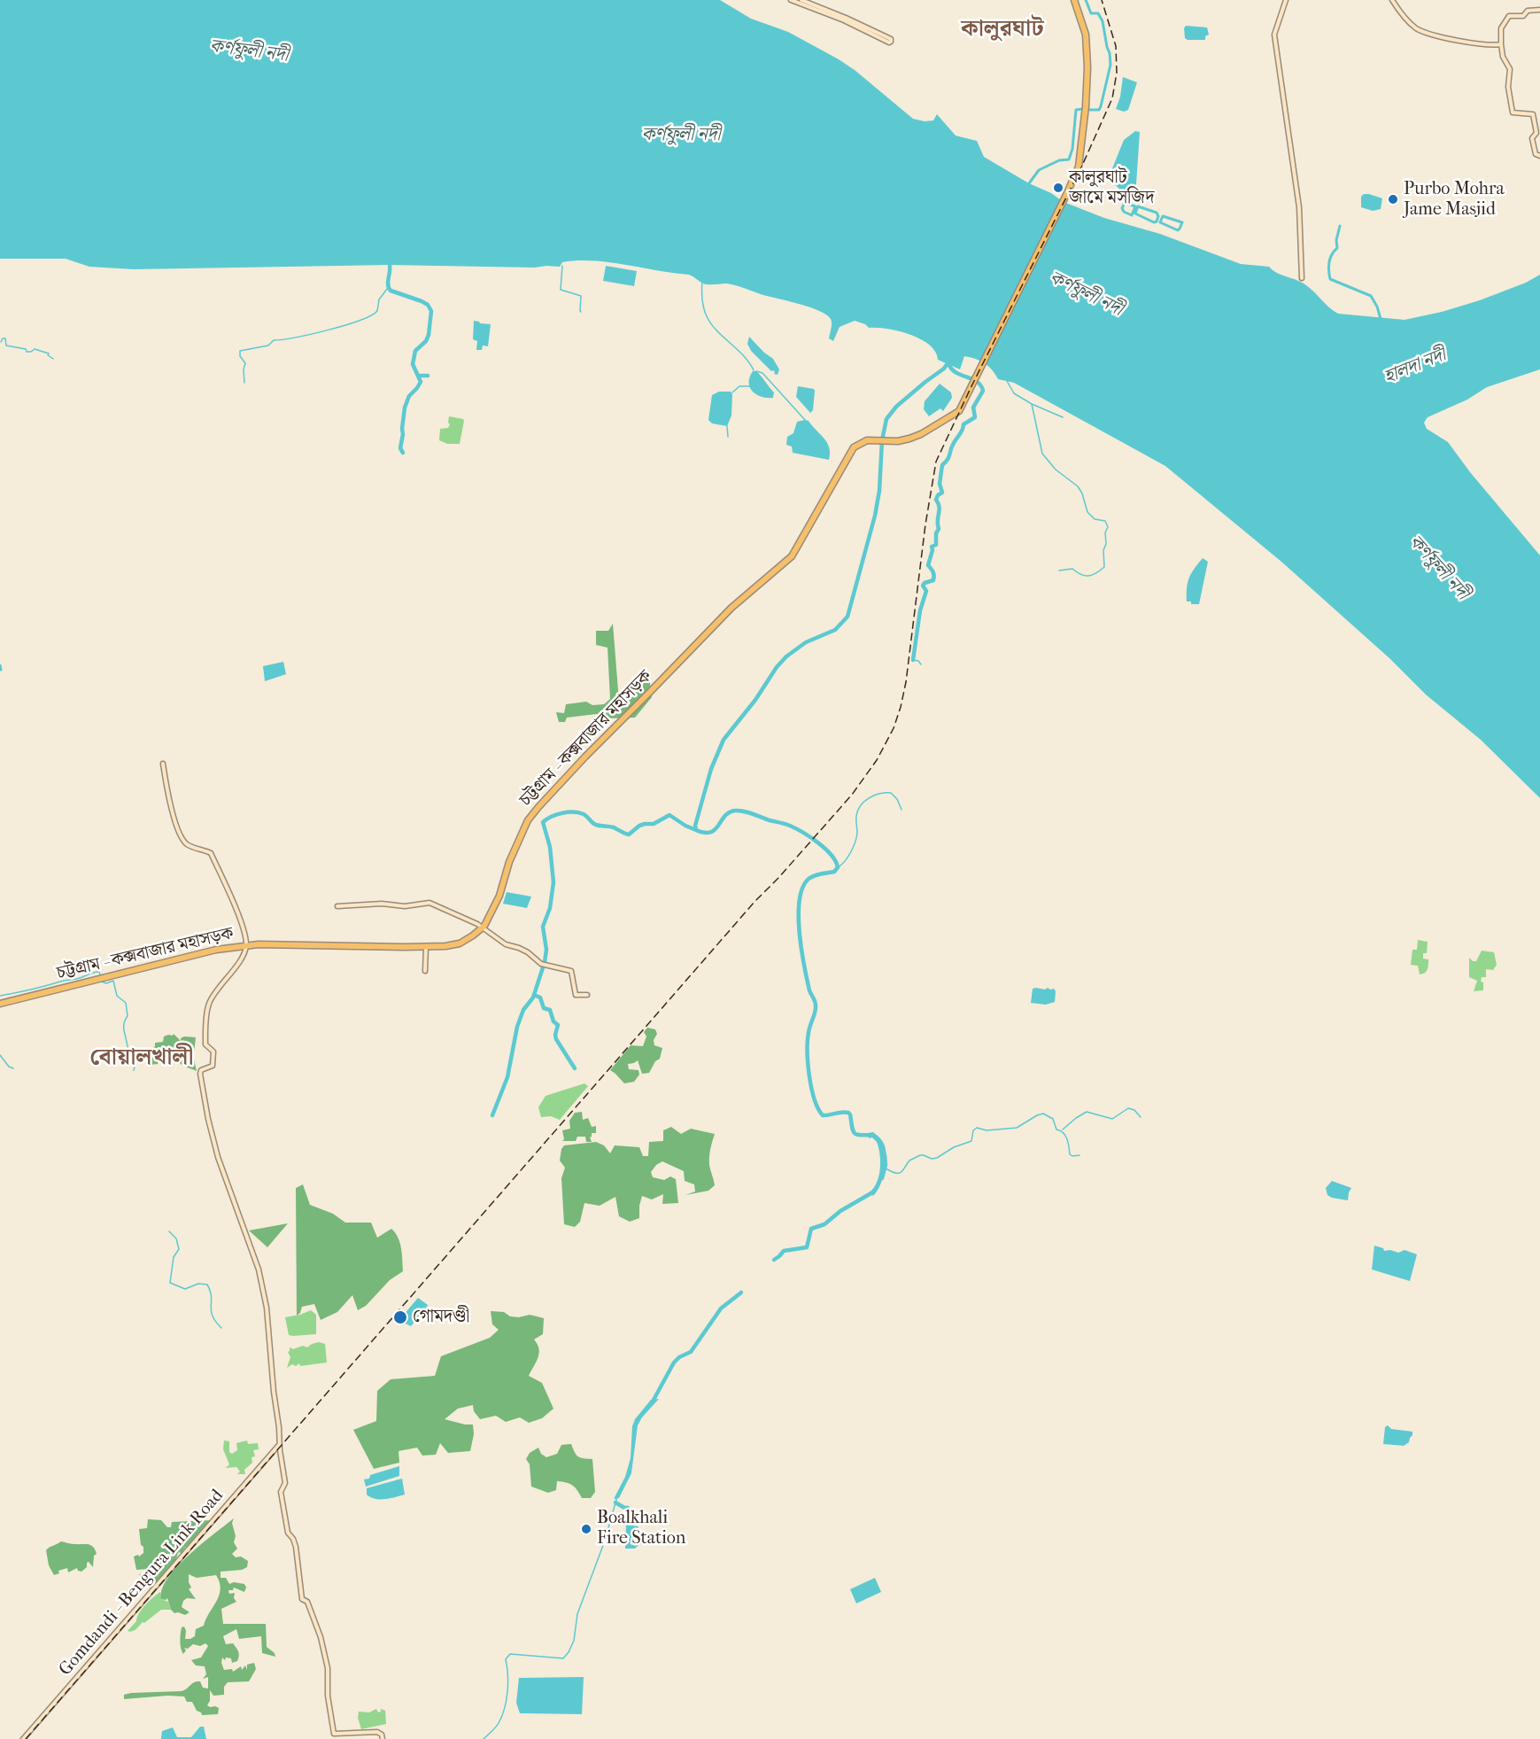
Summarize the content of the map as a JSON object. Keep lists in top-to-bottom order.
{
  "streets": {
    "highway": ["চট্টগ্রাম - কক্সবাজার মহাসড়ক"],
    "main road": ["Gomdandi - Bengura Link Road"]
  },
  "districts": ["কালুরঘাট", "বোয়ালখালী"],
  "water": ["কর্ণফুলী নদী", "হালদা নদী"],
  "places": [
    "কালুরঘাট জামে মসজিদ",
    "Purbo Mohra Jame Masjid",
    "গোমদণ্ডী",
    "Boalkhali Fire Station"
  ]
}
